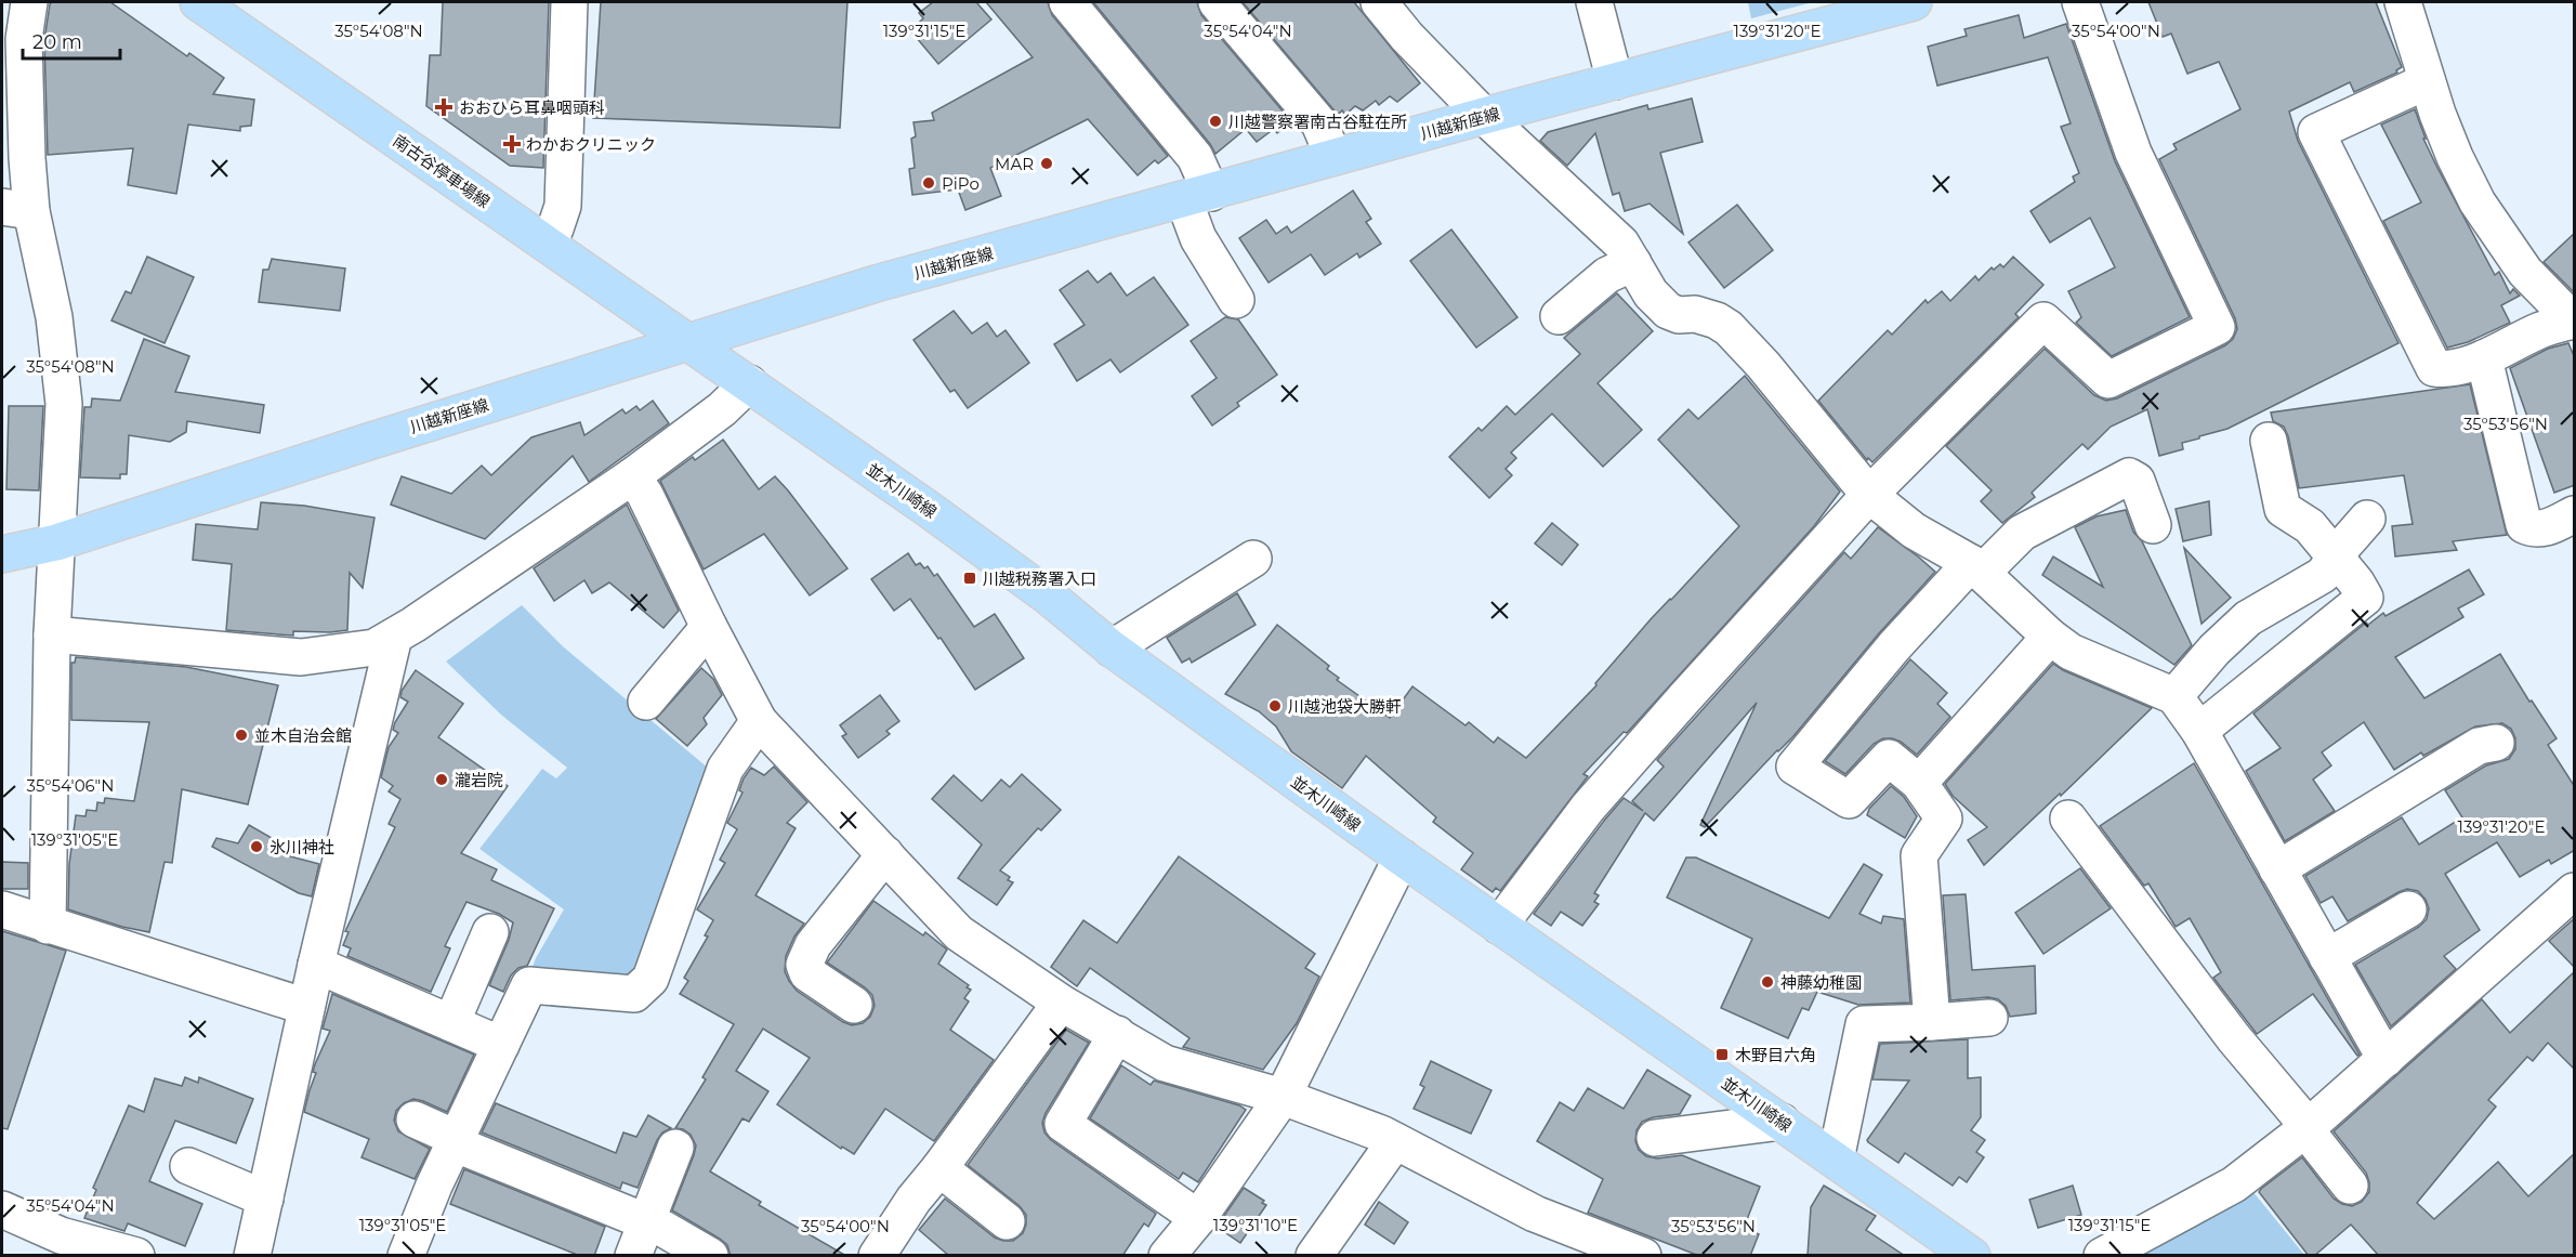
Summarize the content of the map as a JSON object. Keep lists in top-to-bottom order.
{
  "streets": {
    "main road": ["川越新座線", "南古谷停車場線", "並木川崎線"]
  },
  "crossings": [
    ["川越新座線", "南古谷停車場線"],
    ["川越新座線", "並木川崎線"],
    ["南古谷停車場線", "並木川崎線"]
  ],
  "places": {
    "health": ["おおひら耳鼻咽頭科", "わかおクリニック"],
    "other": [
      "川越警察署南古谷駐在所",
      "MAR",
      "PiPo",
      "川越池袋大勝軒",
      "並木自治会館",
      "瀧岩院",
      "氷川神社",
      "神藤幼稚園"
    ],
    "transit": ["川越税務署入口", "木野目六角"]
  },
  "scale_bar": "20 m",
  "coordinates": [
    "35°54'08\"N",
    "35°54'04\"N",
    "35°54'00\"N",
    "139°31'15\"E",
    "139°31'20\"E",
    "35°53'56\"N",
    "35°54'06\"N",
    "139°31'05\"E",
    "139°31'10\"E"
  ]
}
